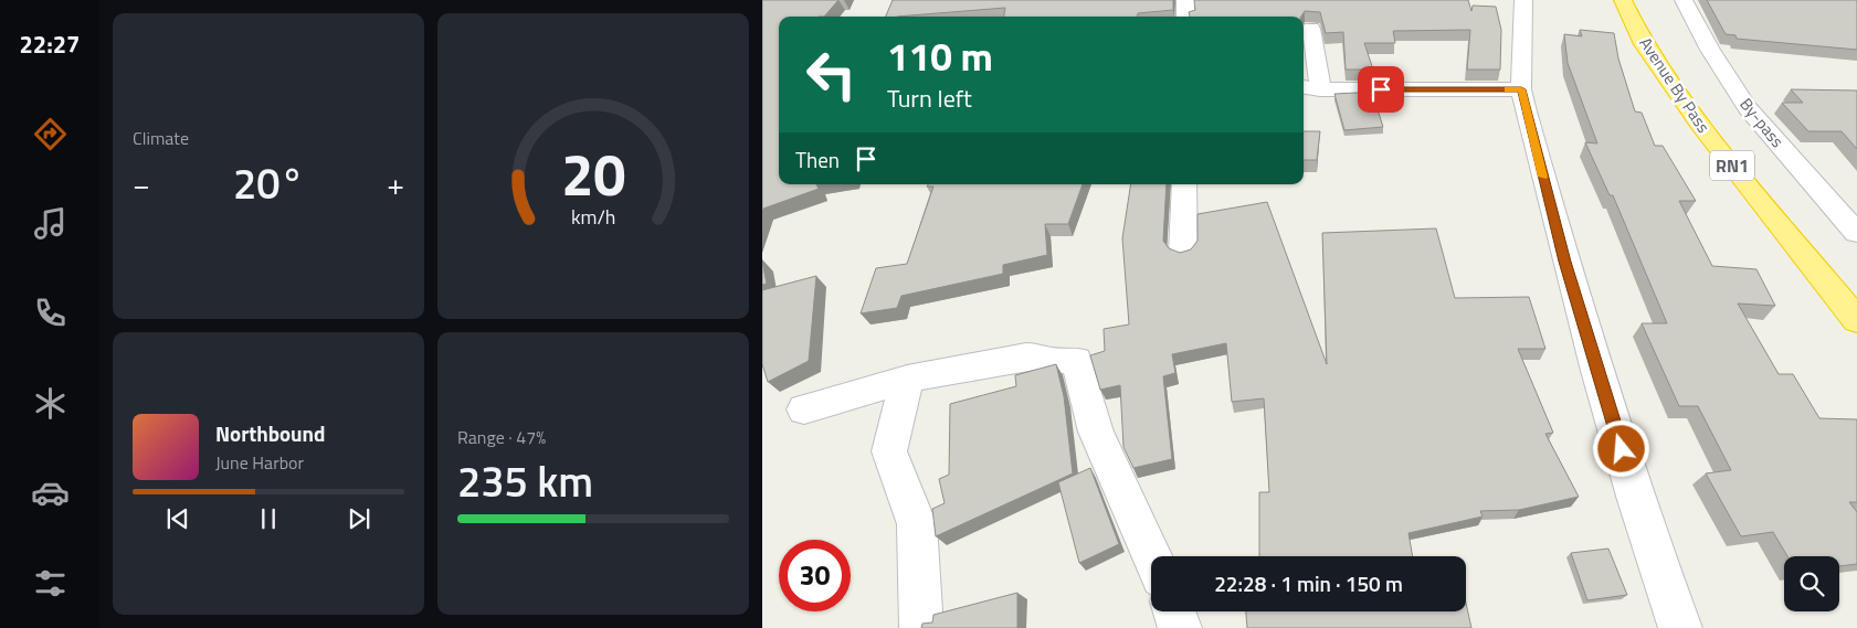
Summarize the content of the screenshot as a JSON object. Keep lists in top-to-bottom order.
{
  "streets": {
    "highway": ["Avenue By Pass", "RN1"],
    "street": ["By-pass"]
  },
  "page": {
    "tabs": "22:27",
    "tile": [
      "Climate",
      ["Range · 47%", "235 km"]
    ],
    "turn": ["110 m", "Turn left"],
    "then": "Then",
    "heat": ["−", "20°", "+"],
    "song": ["Northbound", "June Harbor"],
    "limit": "30",
    "trip": "22:28 · 1 min · 150 m",
    "gauge": ["20", "km/h"]
  }
}
